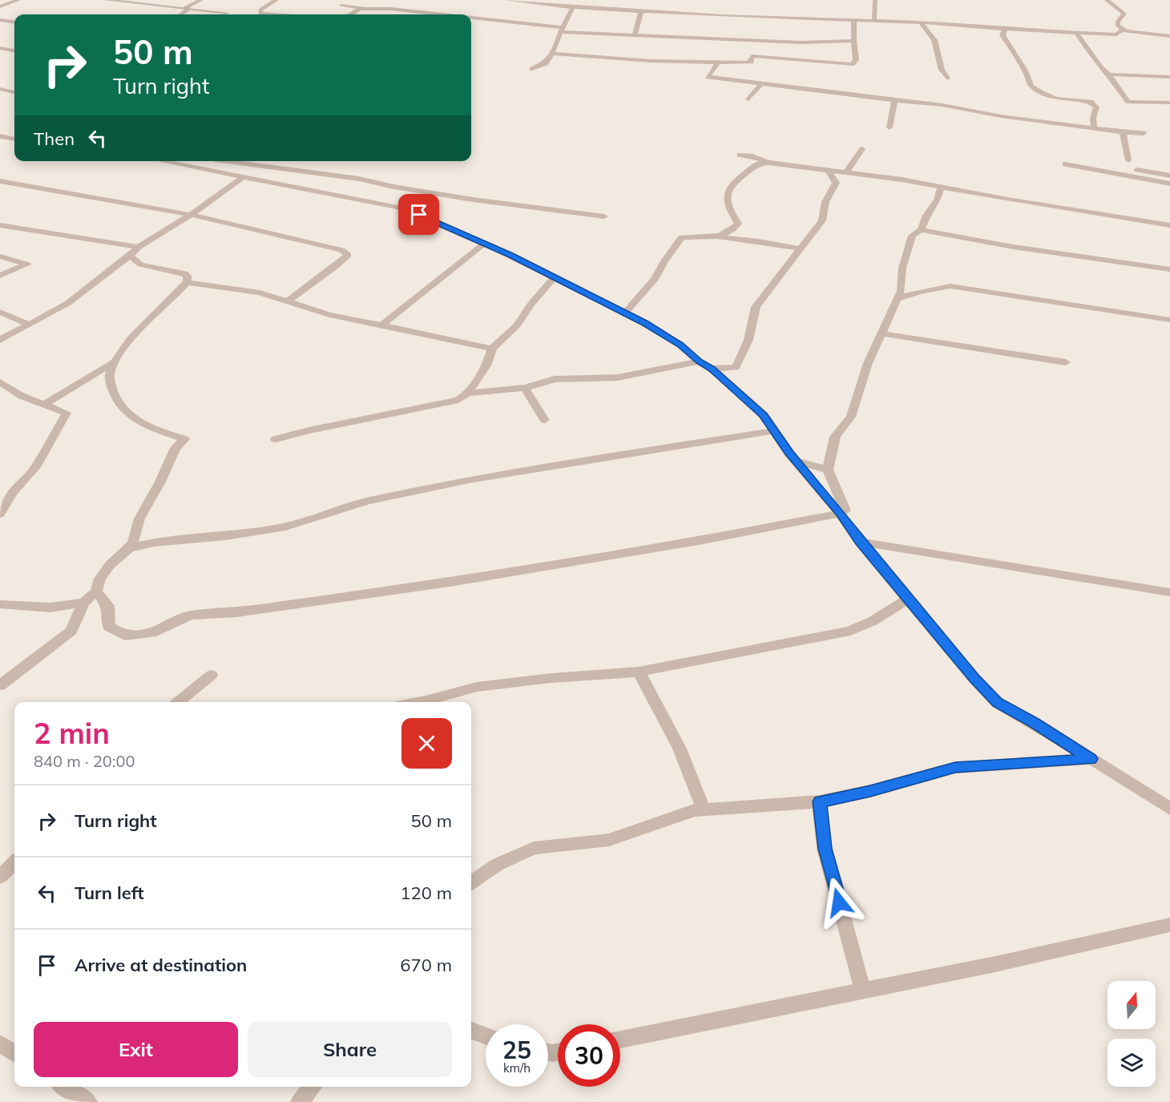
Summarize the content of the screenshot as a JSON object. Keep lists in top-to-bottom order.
{
  "north": "top",
  "page": {
    "turn": ["50 m", "Turn right"],
    "then": "Then",
    "heading": ["2 min", "840 m · 20:00"],
    "list": [
      {
        "name": "Turn right",
        "value": "50 m"
      },
      {
        "name": "Turn left",
        "value": "120 m"
      },
      {
        "name": "Arrive at destination",
        "value": "670 m"
      }
    ],
    "buttons": ["Exit", "Share"],
    "speed": "25 km/h",
    "limit": "30"
  }
}
